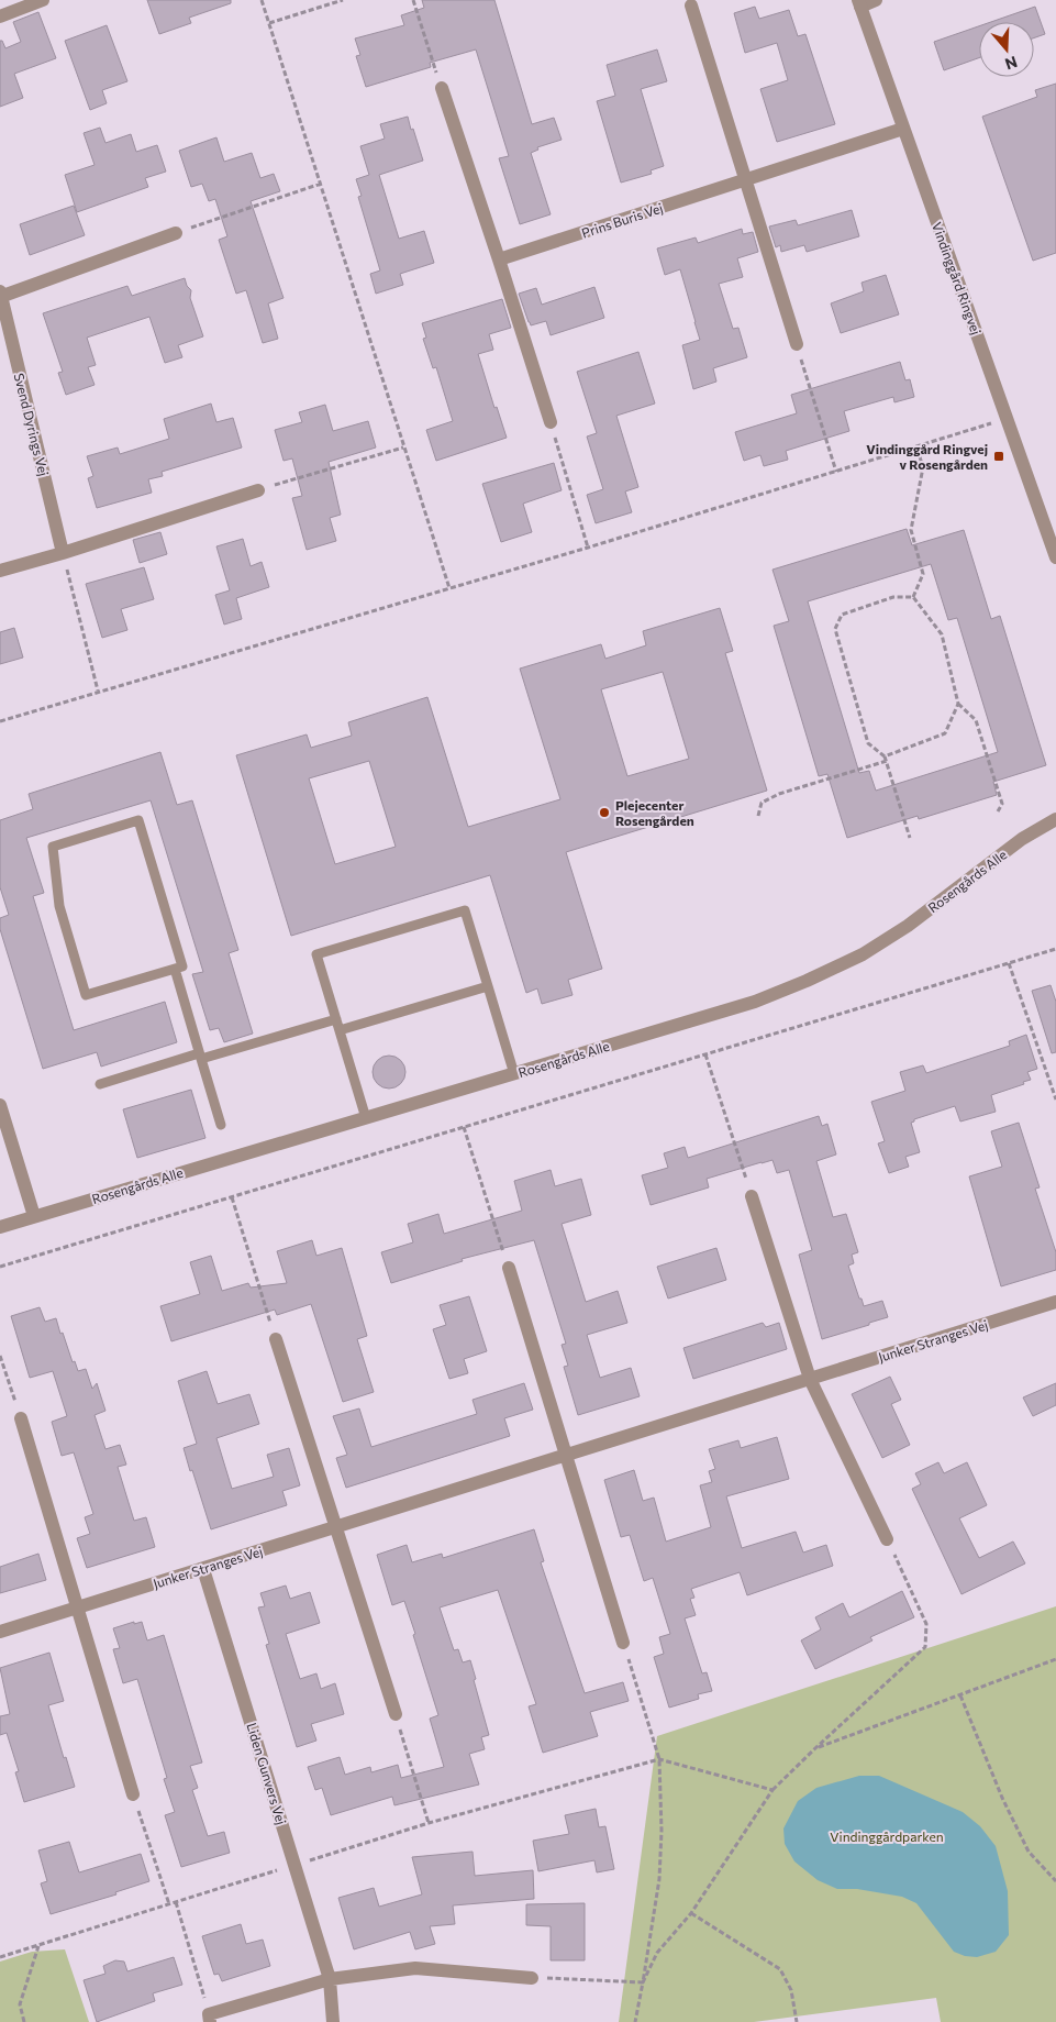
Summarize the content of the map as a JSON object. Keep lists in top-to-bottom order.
{
  "streets": {
    "street": [
      "Prins Buris Vej",
      "Vindinggård Ringvej",
      "Svend Dyrings Vej",
      "Rosengårds Alle",
      "Junker Stranges Vej",
      "Liden Gunvers Vej"
    ]
  },
  "crossings": [
    ["Prins Buris Vej", "Vindinggård Ringvej"],
    ["Junker Stranges Vej", "Liden Gunvers Vej"]
  ],
  "parks": ["Vindinggårdparken"],
  "places": {
    "transit": ["Vindinggård Ringvej v Rosengården"],
    "other": ["Plejecenter Rosengården"]
  },
  "north": "bottom"
}
